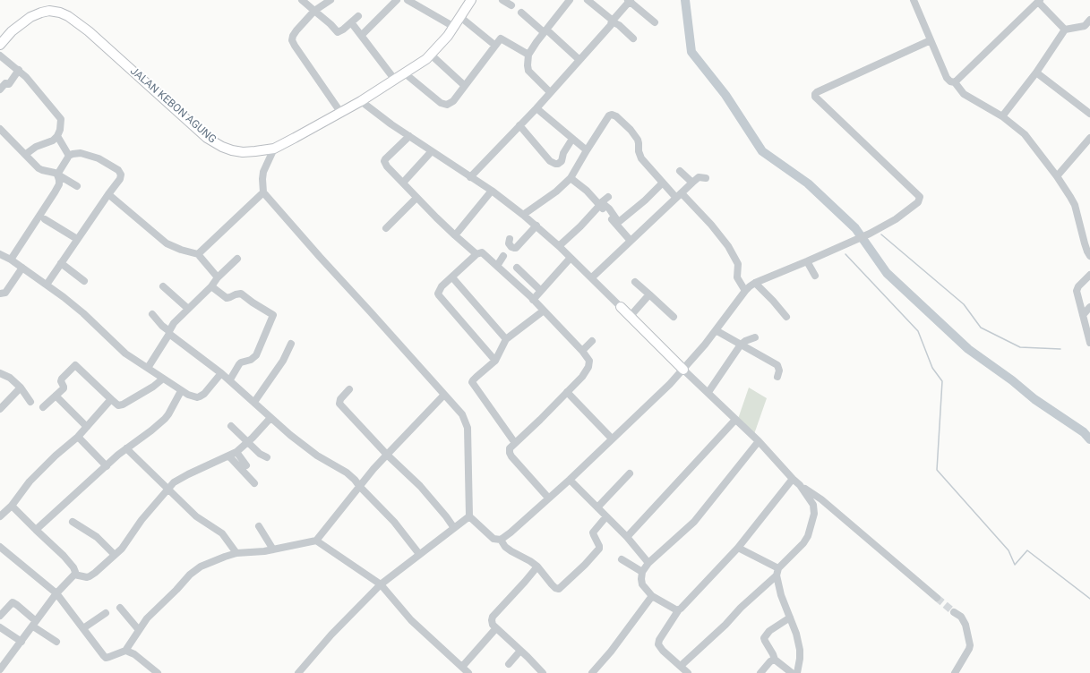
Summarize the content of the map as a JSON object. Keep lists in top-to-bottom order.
{
  "streets": {
    "main road": ["JALAN KEBON AGUNG"]
  }
}
